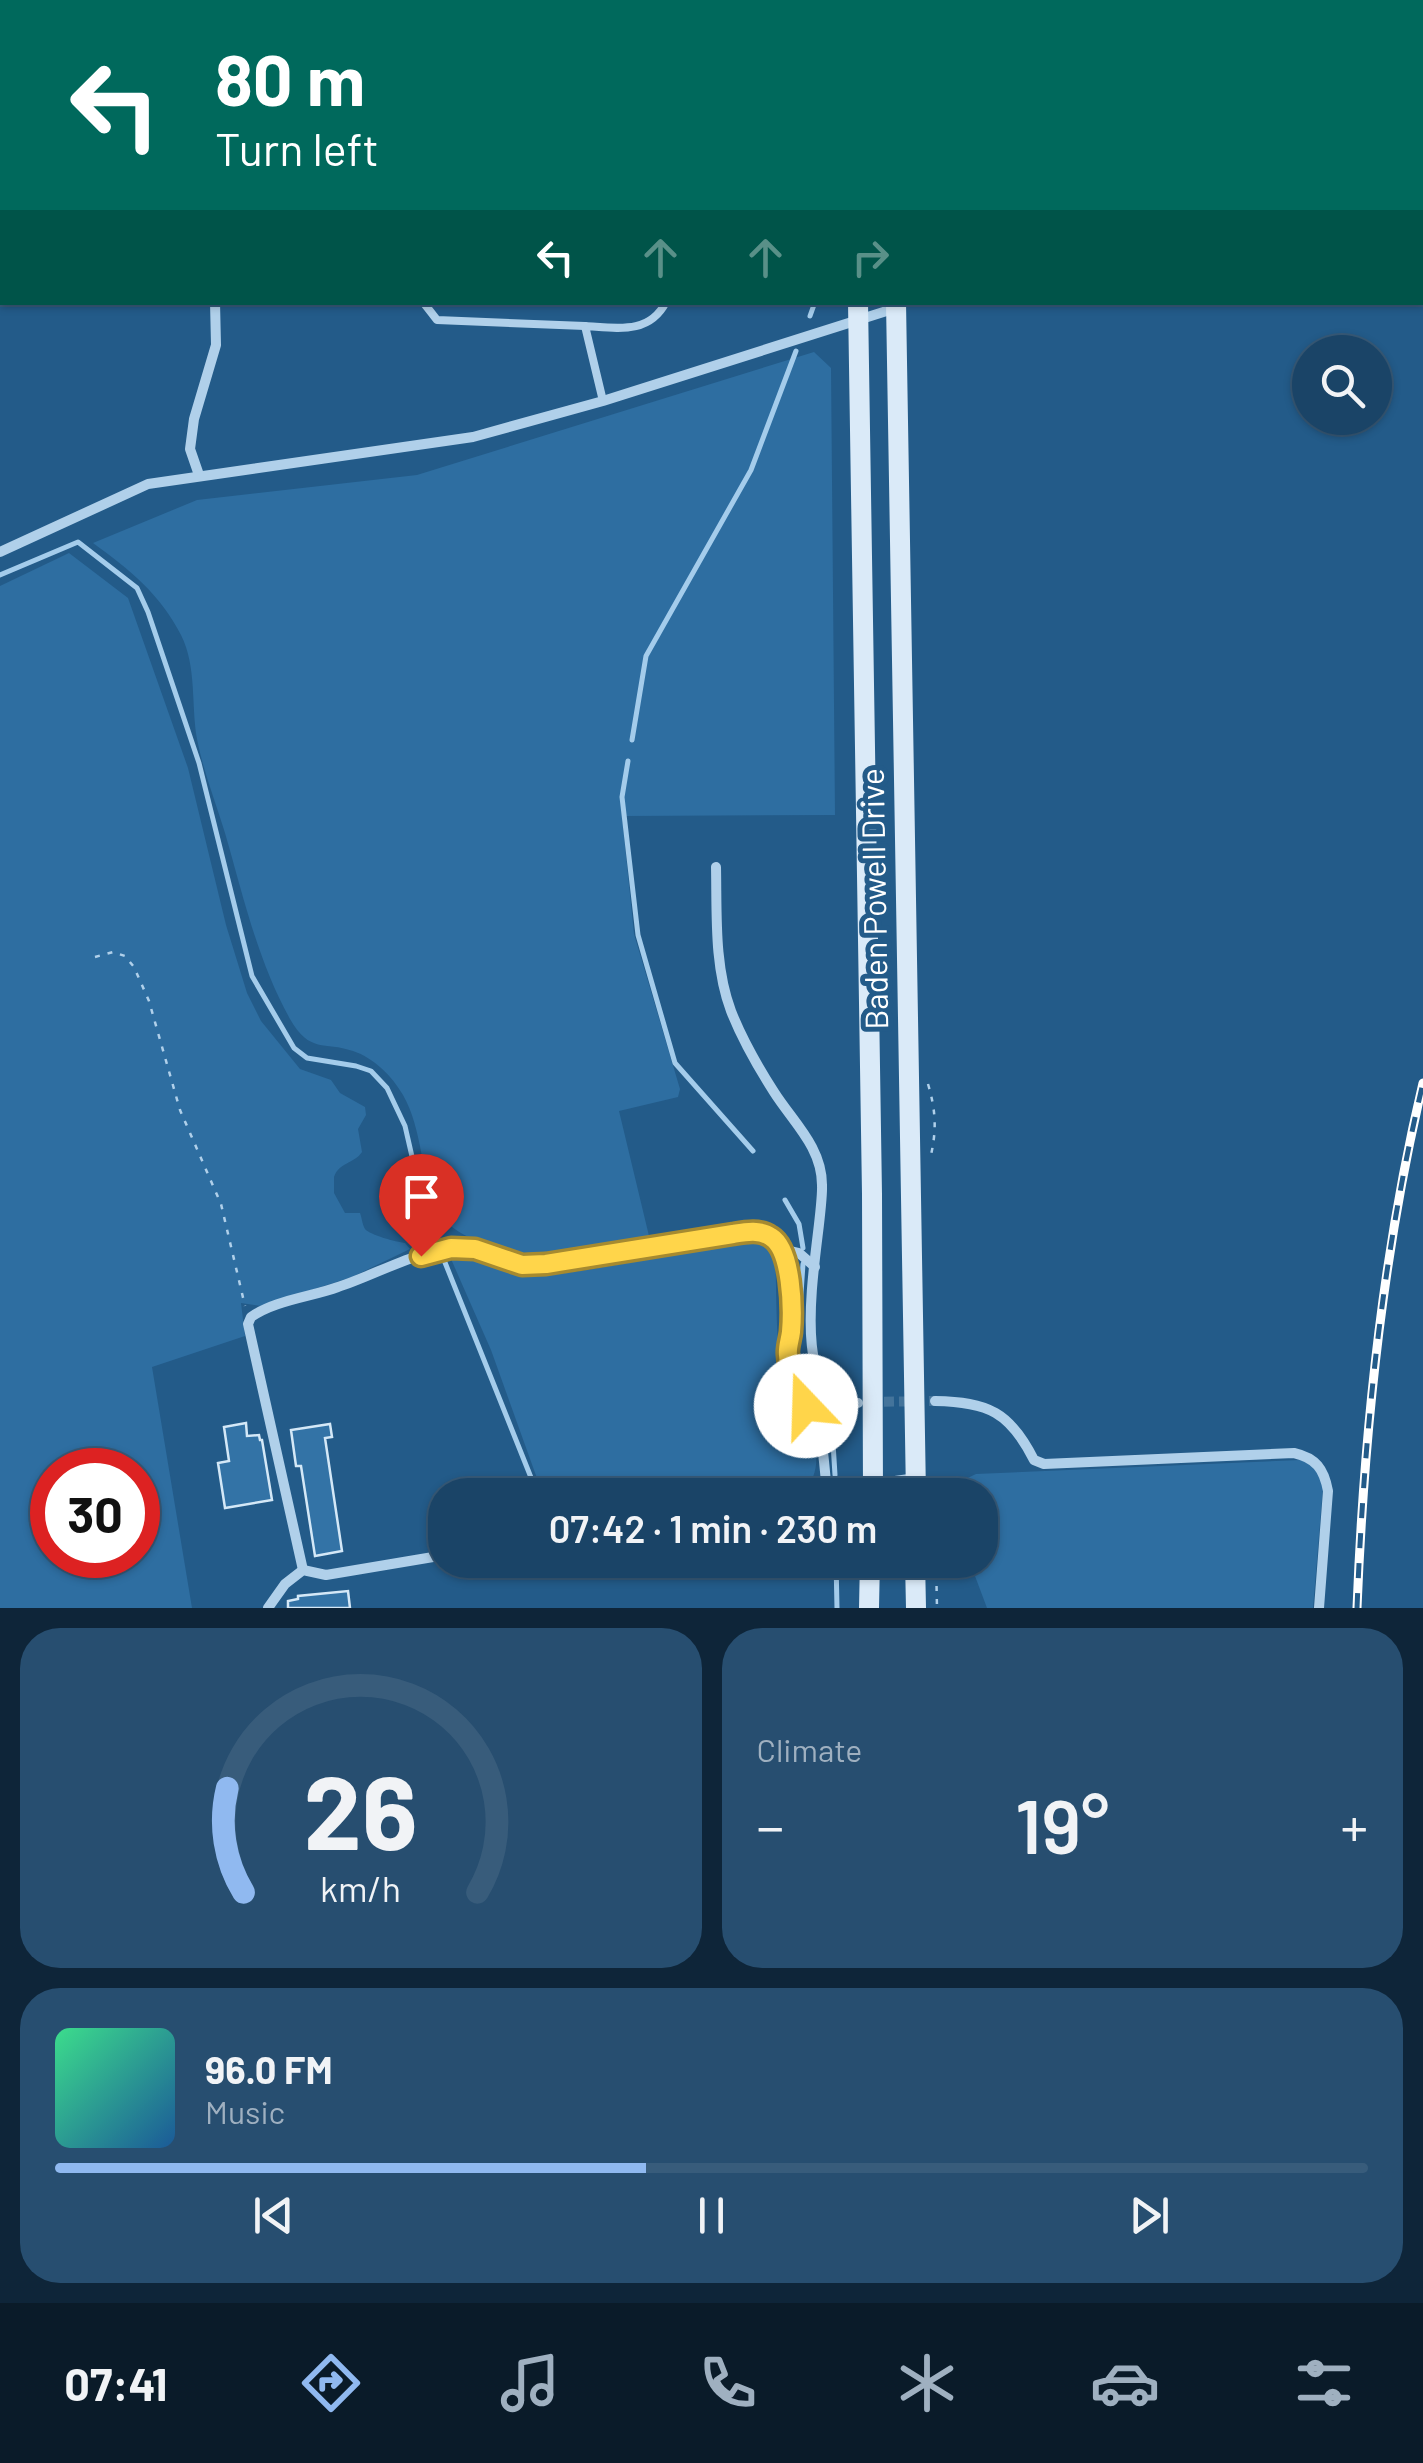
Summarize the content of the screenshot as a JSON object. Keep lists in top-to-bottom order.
{
  "streets": {
    "main road": ["Baden Powell Drive"]
  },
  "page": {
    "turn": ["80 m", "Turn left"],
    "limit": "30",
    "trip": "07:42 · 1 min · 230 m",
    "tile": "Climate",
    "heat": ["−", "19°", "+"],
    "song": ["96.0 FM", "Music"],
    "tabs": "07:41",
    "gauge": ["26", "km/h"]
  }
}
